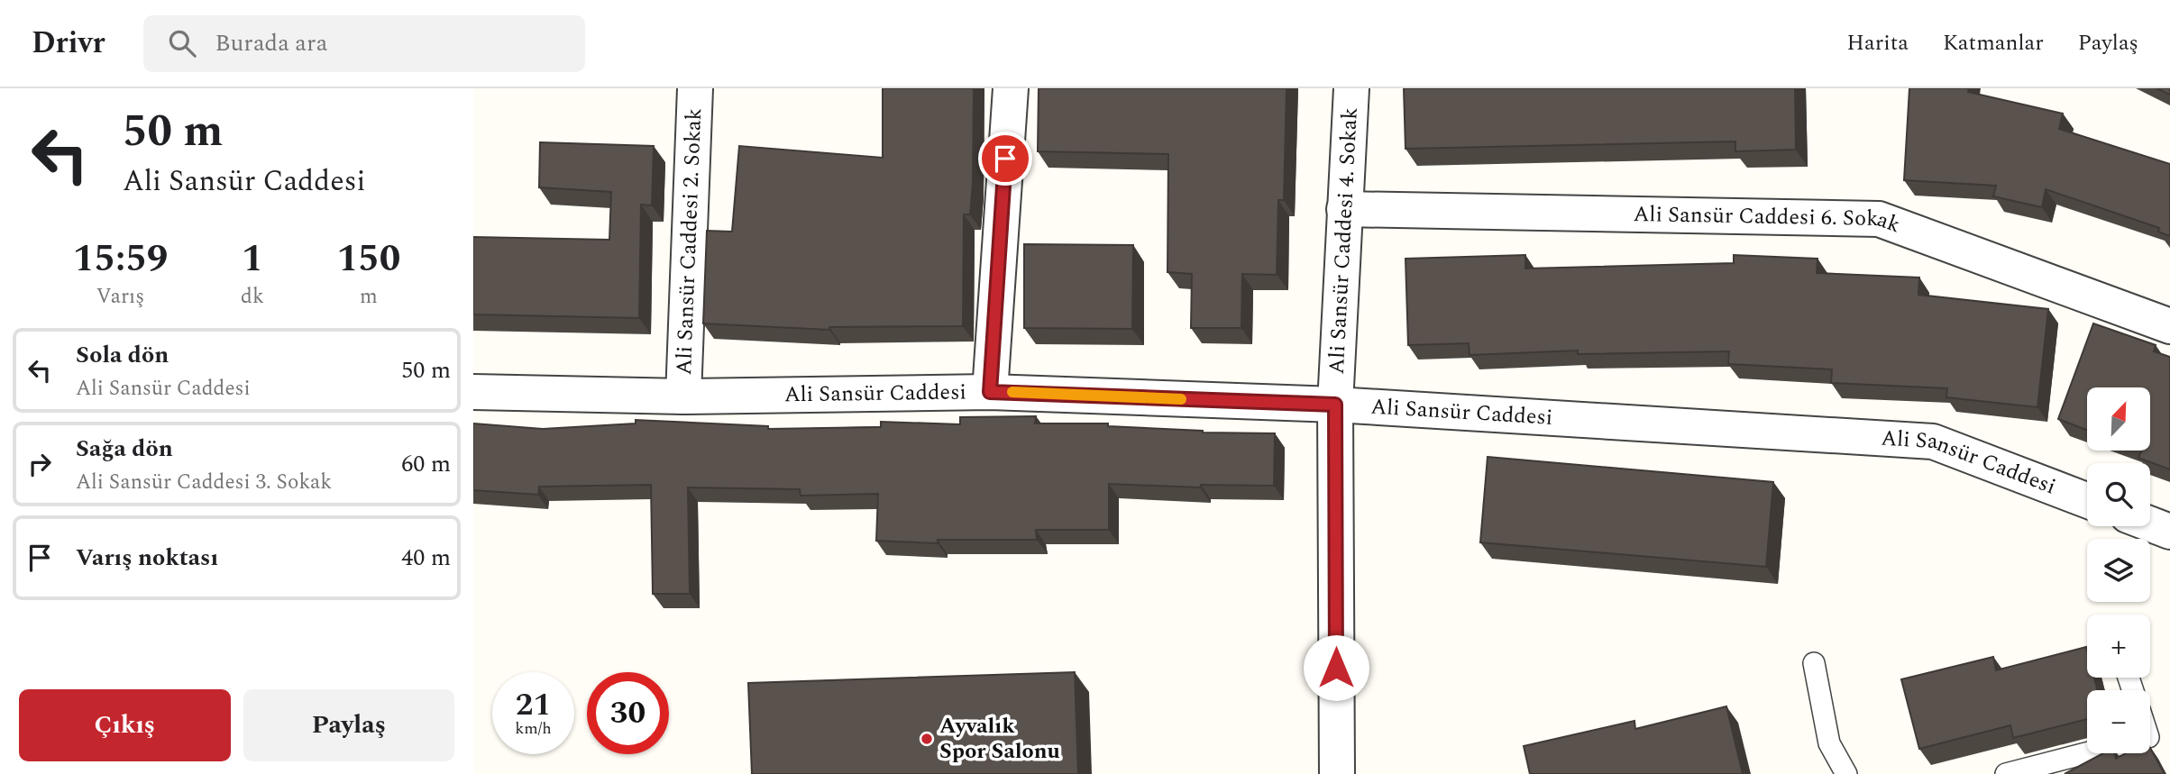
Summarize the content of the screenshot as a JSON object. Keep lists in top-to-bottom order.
{
  "streets": {
    "street": [
      "Ali Sansür Caddesi 6. Sokak",
      "Ali Sansür Caddesi 2. Sokak",
      "Ali Sansür Caddesi 4. Sokak",
      "Ali Sansür Caddesi"
    ]
  },
  "crossings": [
    ["Ali Sansür Caddesi 6. Sokak", "Ali Sansür Caddesi 4. Sokak"],
    ["Ali Sansür Caddesi 2. Sokak", "Ali Sansür Caddesi"],
    ["Ali Sansür Caddesi 4. Sokak", "Ali Sansür Caddesi"]
  ],
  "places": ["Ayvalık Spor Salonu"],
  "north": "top right",
  "page": {
    "header": "Drivr",
    "search": "Burada ara",
    "nav": ["Harita", "Katmanlar", "Paylaş"],
    "turn": ["50 m", "Ali Sansür Caddesi"],
    "eta": [
      "15:59",
      "Varış",
      "1",
      "dk",
      "150",
      "m"
    ],
    "list": [
      {
        "name": "Sola dön",
        "note": "Ali Sansür Caddesi",
        "value": "50 m"
      },
      {
        "name": "Sağa dön",
        "note": "Ali Sansür Caddesi 3. Sokak",
        "value": "60 m"
      },
      {
        "name": "Varış noktası",
        "value": "40 m"
      }
    ],
    "map_buttons": ["+", "−"],
    "speed": "21 km/h",
    "limit": "30",
    "buttons": ["Çıkış", "Paylaş"]
  }
}
